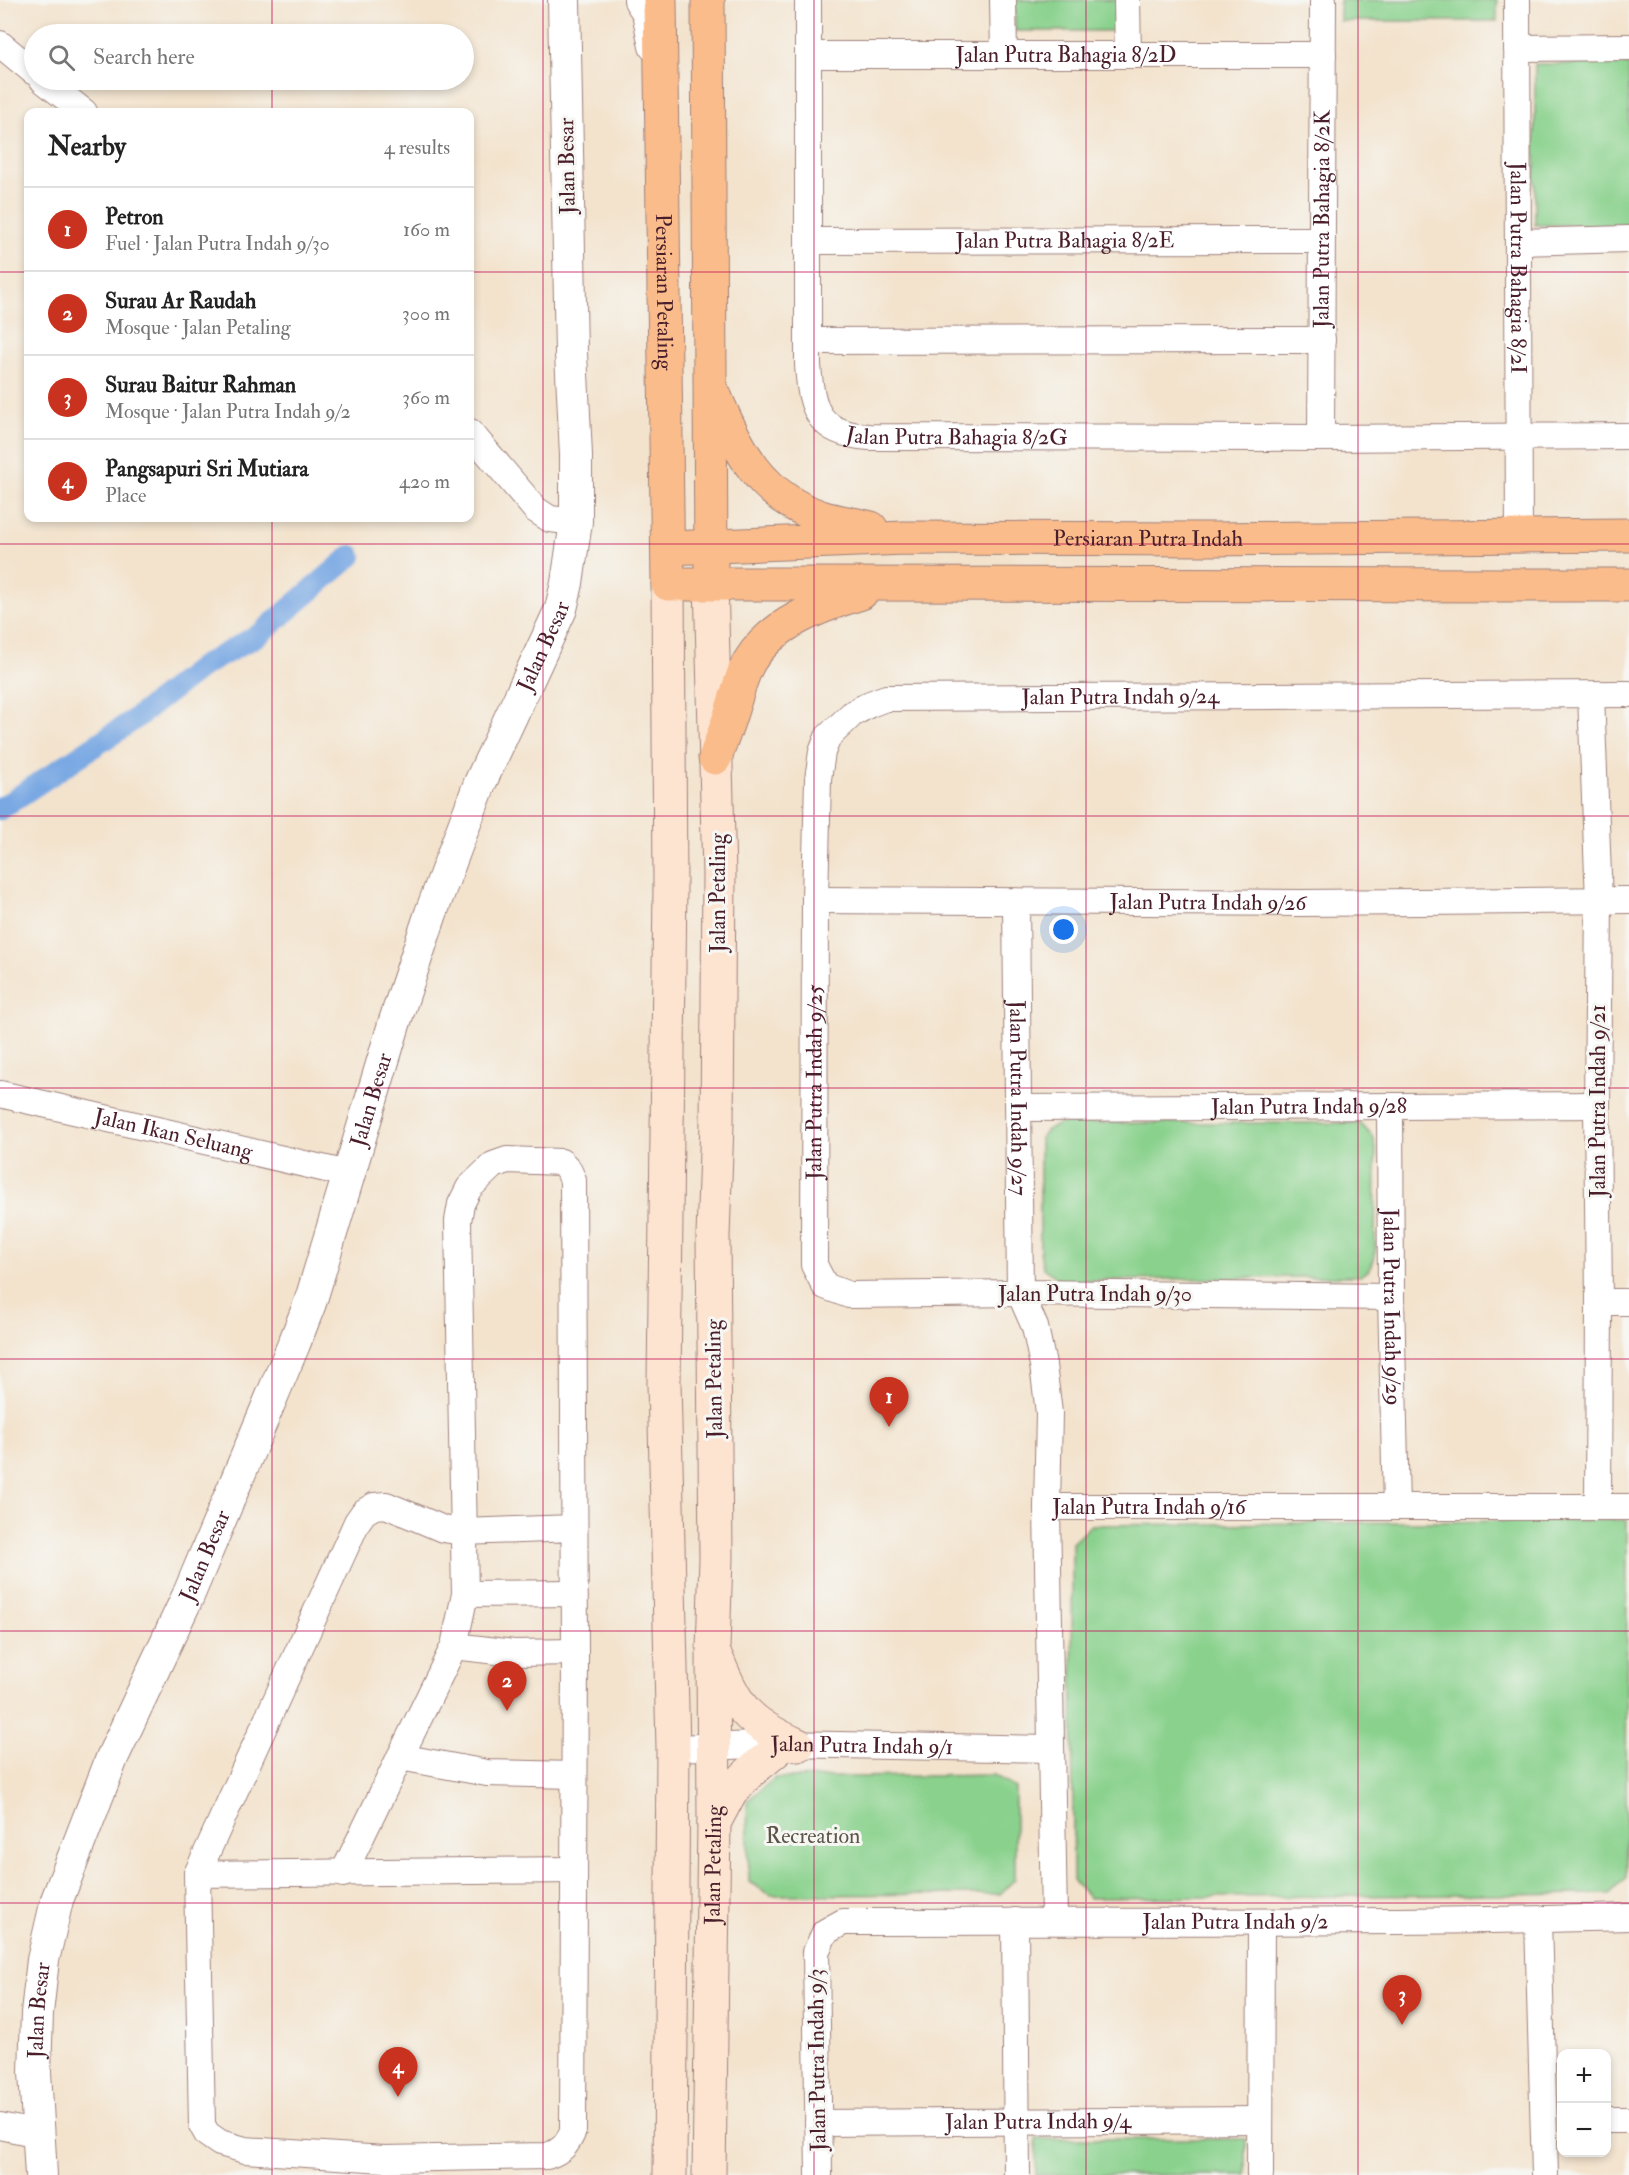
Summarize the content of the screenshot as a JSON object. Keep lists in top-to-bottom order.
{
  "streets": {
    "main road": ["Persiaran Petaling", "Persiaran Putra Indah", "Jalan Petaling"],
    "street": [
      "Jalan Putra Bahagia 8/2D",
      "Jalan Besar",
      "Jalan Putra Bahagia 8/2K",
      "Jalan Putra Bahagia 8/2E",
      "Jalan Putra Bahagia 8/2I",
      "Jalan Putra Bahagia 8/2G",
      "Jalan Putra Indah 9/24",
      "Jalan Putra Indah 9/26",
      "Jalan Putra Indah 9/25",
      "Jalan Putra Indah 9/27",
      "Jalan Putra Indah 9/21",
      "Jalan Putra Indah 9/28",
      "Jalan Ikan Seluang",
      "Jalan Putra Indah 9/30",
      "Jalan Putra Indah 9/29",
      "Jalan Putra Indah 9/16",
      "Jalan Putra Indah 9/1",
      "Jalan Putra Indah 9/2",
      "Jalan Putra Indah 9/3",
      "Jalan Putra Indah 9/4"
    ]
  },
  "crossings": [
    ["Jalan Putra Bahagia 8/2D", "Jalan Putra Bahagia 8/2K"],
    ["Jalan Putra Bahagia 8/2D", "Jalan Putra Bahagia 8/2G"],
    ["Jalan Besar", "Jalan Ikan Seluang"],
    ["Jalan Putra Bahagia 8/2K", "Jalan Putra Bahagia 8/2E"],
    ["Jalan Putra Bahagia 8/2K", "Jalan Putra Bahagia 8/2G"],
    ["Jalan Putra Bahagia 8/2E", "Jalan Putra Bahagia 8/2G"],
    ["Jalan Putra Bahagia 8/2I", "Jalan Putra Bahagia 8/2G"],
    ["Jalan Putra Bahagia 8/2I", "Persiaran Putra Indah"],
    ["Persiaran Petaling", "Persiaran Putra Indah"],
    ["Persiaran Petaling", "Jalan Petaling"],
    ["Persiaran Putra Indah", "Jalan Petaling"],
    ["Jalan Putra Indah 9/24", "Jalan Putra Indah 9/26"],
    ["Jalan Putra Indah 9/24", "Jalan Putra Indah 9/25"],
    ["Jalan Putra Indah 9/24", "Jalan Putra Indah 9/21"],
    ["Jalan Petaling", "Jalan Putra Indah 9/1"],
    ["Jalan Putra Indah 9/26", "Jalan Putra Indah 9/25"],
    ["Jalan Putra Indah 9/26", "Jalan Putra Indah 9/27"],
    ["Jalan Putra Indah 9/26", "Jalan Putra Indah 9/21"],
    ["Jalan Putra Indah 9/25", "Jalan Putra Indah 9/30"],
    ["Jalan Putra Indah 9/27", "Jalan Putra Indah 9/28"],
    ["Jalan Putra Indah 9/27", "Jalan Putra Indah 9/30"],
    ["Jalan Putra Indah 9/21", "Jalan Putra Indah 9/28"],
    ["Jalan Putra Indah 9/21", "Jalan Putra Indah 9/16"],
    ["Jalan Putra Indah 9/28", "Jalan Putra Indah 9/29"],
    ["Jalan Putra Indah 9/30", "Jalan Putra Indah 9/29"],
    ["Jalan Putra Indah 9/29", "Jalan Putra Indah 9/16"],
    ["Jalan Putra Indah 9/16", "Jalan Putra Indah 9/1"],
    ["Jalan Putra Indah 9/16", "Jalan Putra Indah 9/2"],
    ["Jalan Putra Indah 9/2", "Jalan Putra Indah 9/3"],
    ["Jalan Putra Indah 9/3", "Jalan Putra Indah 9/4"]
  ],
  "parks": ["Recreation"],
  "page": {
    "search": "Search here",
    "heading": ["Nearby", "4 results"],
    "list": [
      {
        "mark": "1",
        "name": "Petron",
        "note": "Fuel · Jalan Putra Indah 9/30",
        "value": "160 m"
      },
      {
        "mark": "2",
        "name": "Surau Ar Raudah",
        "note": "Mosque · Jalan Petaling",
        "value": "300 m"
      },
      {
        "mark": "3",
        "name": "Surau Baitur Rahman",
        "note": "Mosque · Jalan Putra Indah 9/2",
        "value": "360 m"
      },
      {
        "mark": "4",
        "name": "Pangsapuri Sri Mutiara",
        "note": "Place",
        "value": "420 m"
      }
    ],
    "pins": [
      "1",
      "2",
      "3",
      "4"
    ],
    "map_buttons": ["+", "−"]
  }
}
